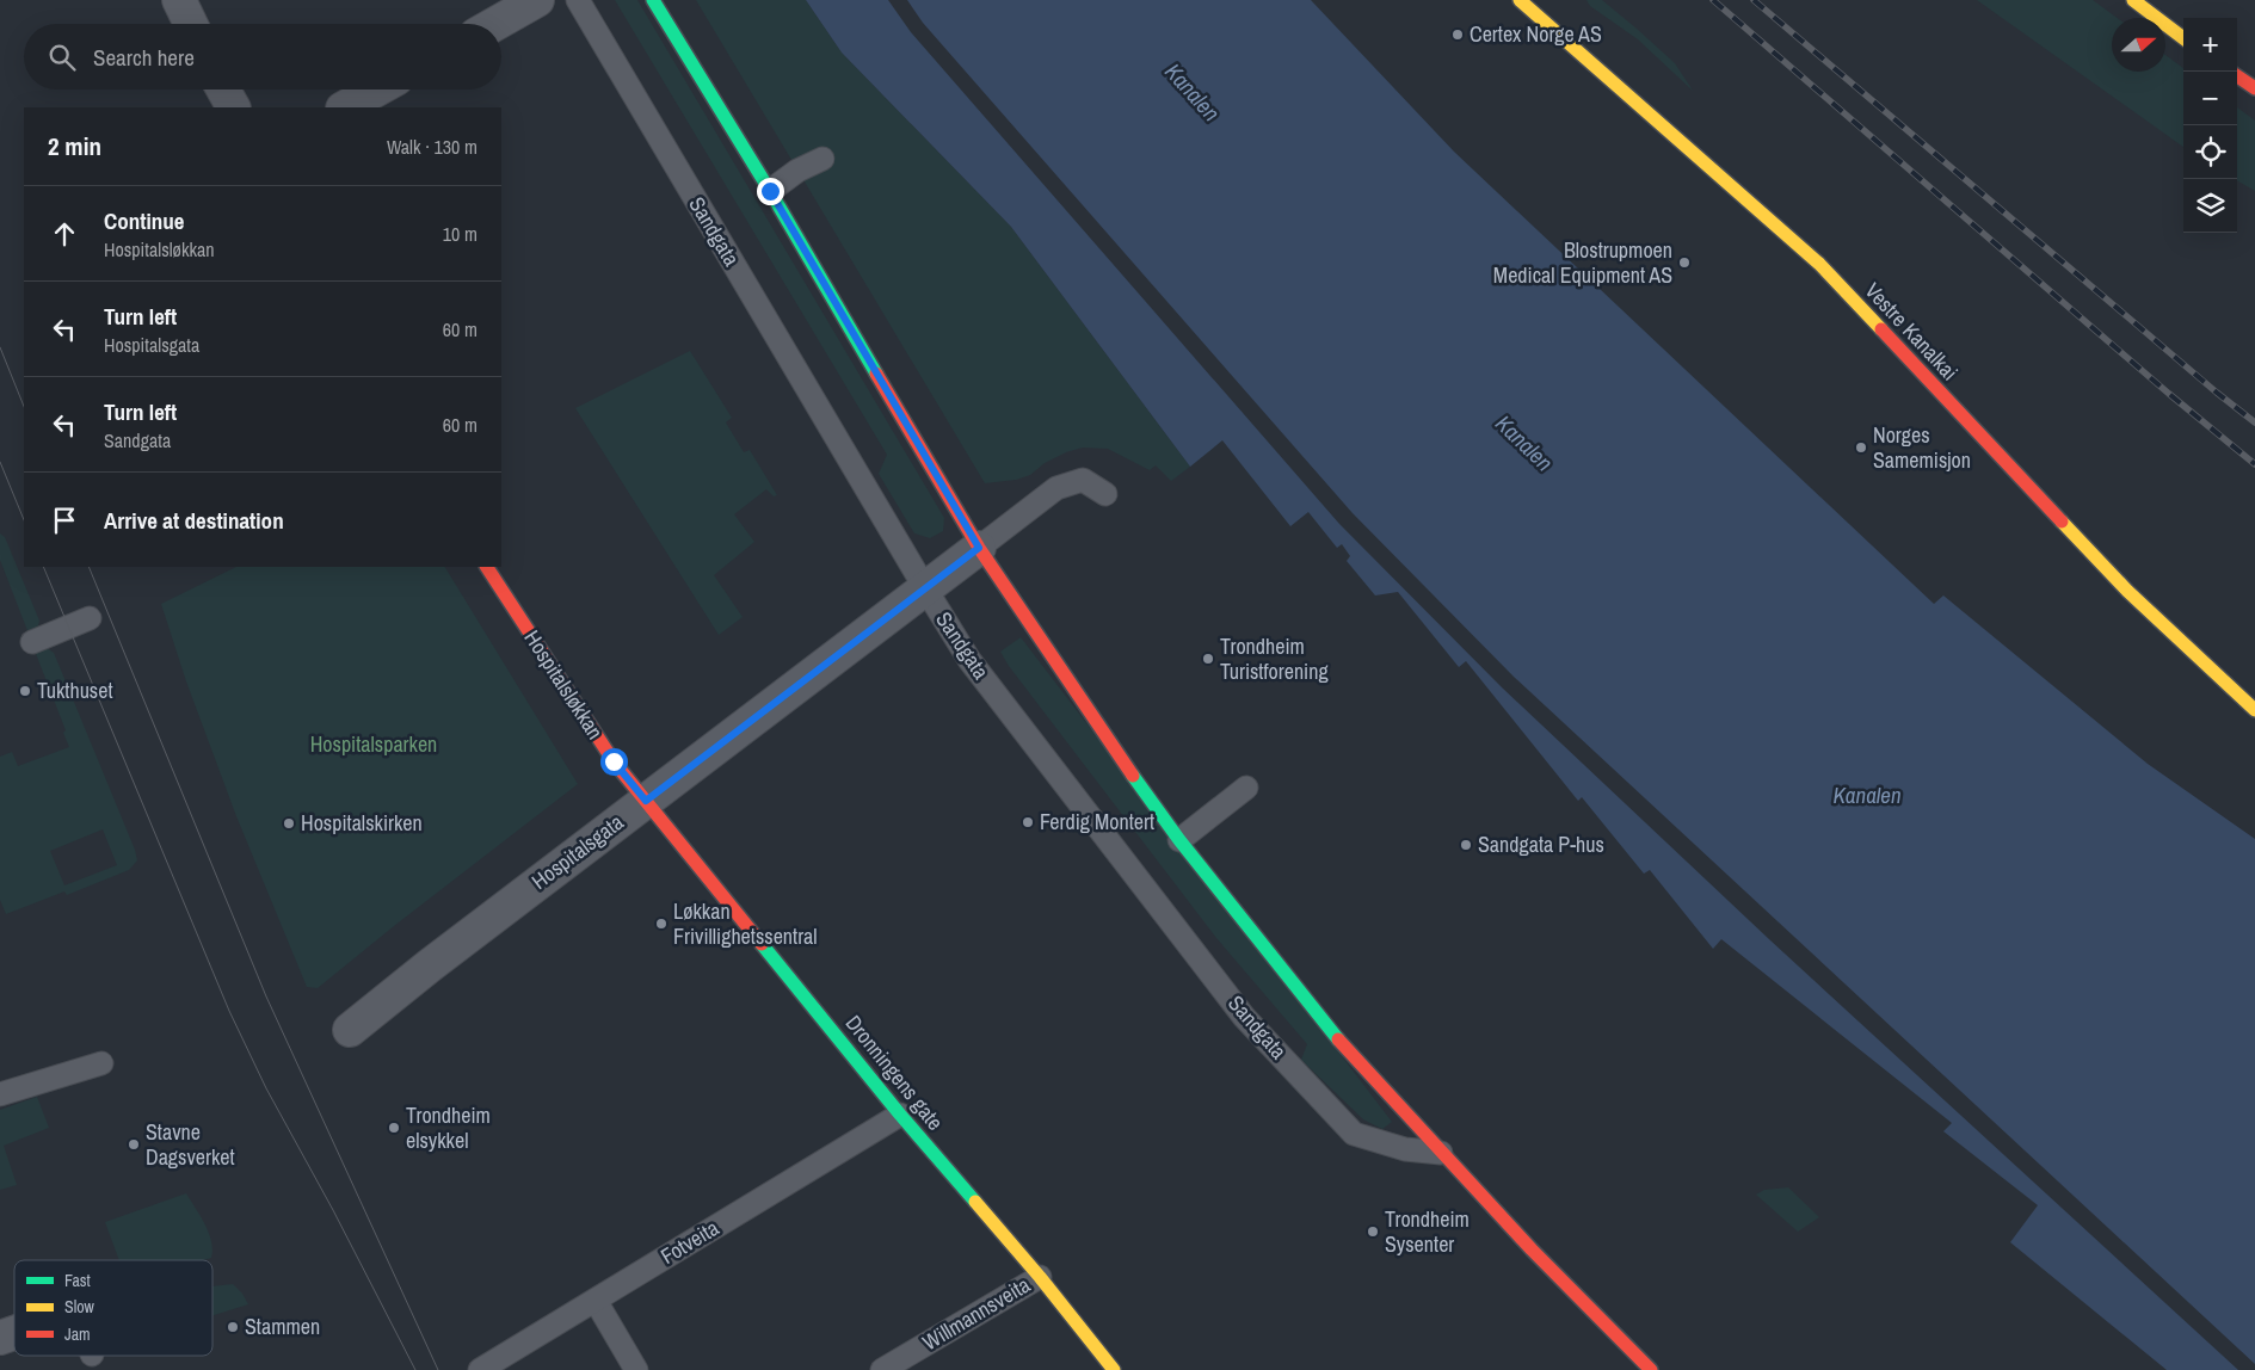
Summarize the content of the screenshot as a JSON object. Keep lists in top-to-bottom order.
{
  "streets": {
    "main road": ["Vestre Kanalkai", "Hospitalsløkkan", "Dronningens gate"],
    "street": ["Hospitalsgata"],
    "lane": ["Sandgata", "Fotveita", "Willmannsveita"]
  },
  "crossings": [
    ["Sandgata", "Hospitalsgata"],
    ["Hospitalsløkkan", "Hospitalsgata"],
    ["Hospitalsløkkan", "Dronningens gate"],
    ["Hospitalsgata", "Dronningens gate"],
    ["Dronningens gate", "Fotveita"],
    ["Dronningens gate", "Willmannsveita"]
  ],
  "water": ["Kanalen"],
  "parks": ["Hospitalsparken"],
  "places": [
    "Certex Norge AS",
    "Blostrupmoen Medical Equipment AS",
    "Norges Samemisjon",
    "Trondheim Turistforening",
    "Tukthuset",
    "Ferdig Montert",
    "Hospitalskirken",
    "Sandgata P-hus",
    "Løkkan Frivillighetssentral",
    "Trondheim elsykkel",
    "Stavne Dagsverket",
    "Trondheim Sysenter",
    "Stammen"
  ],
  "legend": ["Fast", "Slow", "Jam"],
  "north": "right",
  "page": {
    "map_buttons": ["+", "−"],
    "search": "Search here",
    "heading": ["2 min", "Walk · 130 m"],
    "list": [
      ["Continue", "Hospitalsløkkan", "10 m"],
      ["Turn left", "Hospitalsgata", "60 m"],
      ["Turn left", "Sandgata", "60 m"],
      "Arrive at destination"
    ]
  }
}
